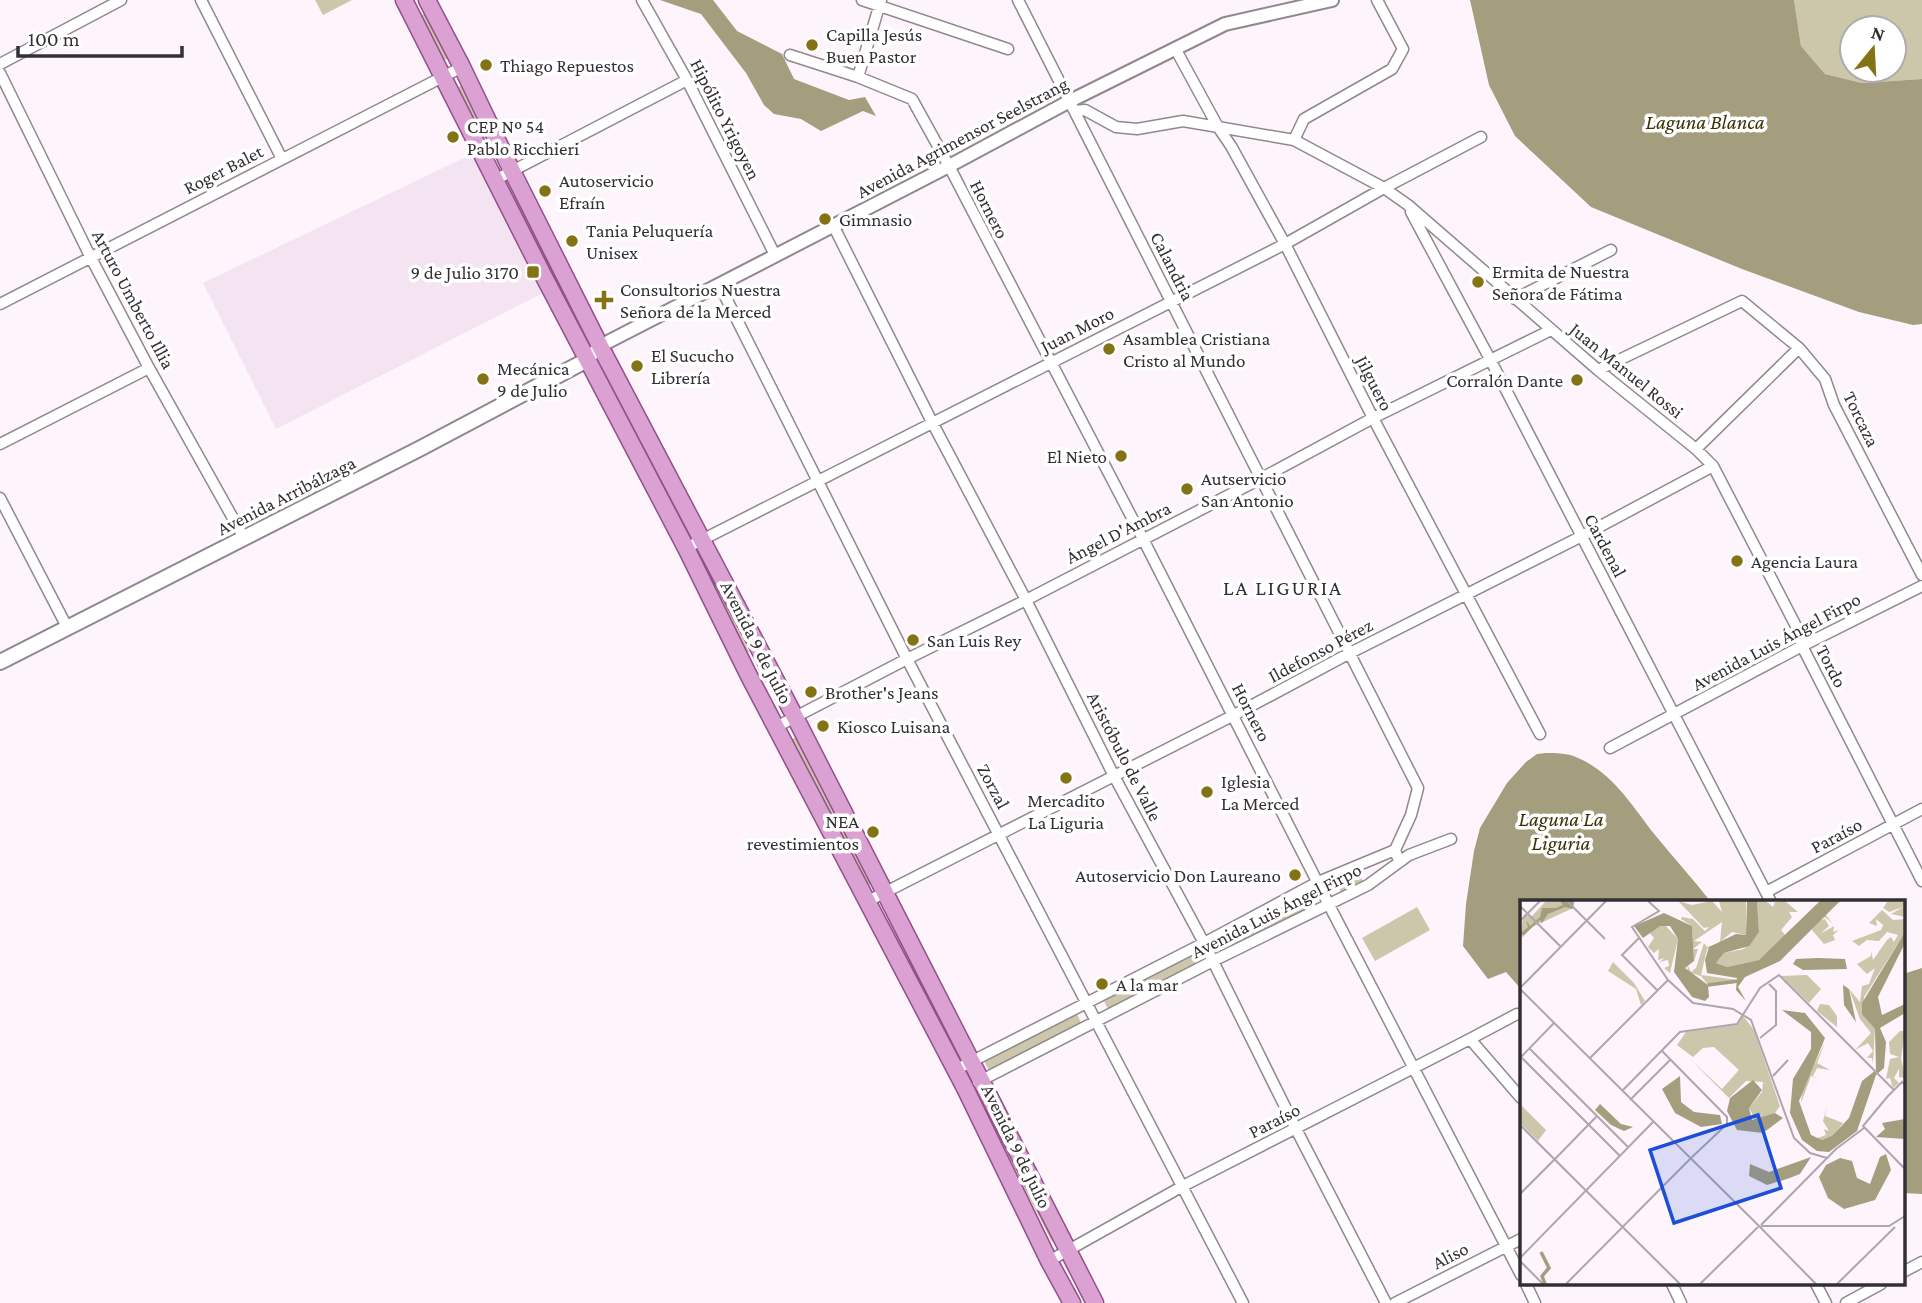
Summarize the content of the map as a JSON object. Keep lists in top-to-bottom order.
{
  "streets": {
    "main road": ["Avenida Arribálzaga", "Avenida 9 de Julio"],
    "street": [
      "Hipólito Yrigoyen",
      "Avenida Agrimensor Seelstrang",
      "Roger Balet",
      "Hornero",
      "Calandria",
      "Arturo Umberto Illia",
      "Juan Moro",
      "Juan Manuel Rossi",
      "Jilguero",
      "Torcaza",
      "Ángel D'Ambra",
      "Cardenal",
      "Avenida Luis Ángel Firpo",
      "Ildefonso Pérez",
      "Tordo",
      "Aristóbulo de Valle",
      "Zorzal",
      "Paraíso",
      "Aliso"
    ]
  },
  "crossings": [
    ["Hipólito Yrigoyen", "Avenida Agrimensor Seelstrang"],
    ["Avenida Agrimensor Seelstrang", "Hornero"],
    ["Avenida Agrimensor Seelstrang", "Calandria"],
    ["Avenida Agrimensor Seelstrang", "Juan Manuel Rossi"],
    ["Avenida Agrimensor Seelstrang", "Jilguero"],
    ["Avenida Agrimensor Seelstrang", "Avenida Arribálzaga"],
    ["Avenida Agrimensor Seelstrang", "Avenida 9 de Julio"],
    ["Avenida Agrimensor Seelstrang", "Aristóbulo de Valle"],
    ["Avenida Agrimensor Seelstrang", "Zorzal"],
    ["Roger Balet", "Arturo Umberto Illia"],
    ["Roger Balet", "Avenida 9 de Julio"],
    ["Hornero", "Juan Moro"],
    ["Hornero", "Ángel D'Ambra"],
    ["Hornero", "Avenida Luis Ángel Firpo"],
    ["Hornero", "Ildefonso Pérez"],
    ["Hornero", "Paraíso"],
    ["Hornero", "Aliso"],
    ["Calandria", "Juan Moro"],
    ["Calandria", "Juan Manuel Rossi"],
    ["Calandria", "Ángel D'Ambra"],
    ["Calandria", "Avenida Luis Ángel Firpo"],
    ["Calandria", "Ildefonso Pérez"],
    ["Arturo Umberto Illia", "Avenida Arribálzaga"],
    ["Juan Moro", "Juan Manuel Rossi"],
    ["Juan Moro", "Jilguero"],
    ["Juan Moro", "Avenida 9 de Julio"],
    ["Juan Moro", "Aristóbulo de Valle"],
    ["Juan Moro", "Zorzal"],
    ["Juan Manuel Rossi", "Jilguero"],
    ["Juan Manuel Rossi", "Torcaza"],
    ["Juan Manuel Rossi", "Ángel D'Ambra"],
    ["Juan Manuel Rossi", "Cardenal"],
    ["Juan Manuel Rossi", "Ildefonso Pérez"],
    ["Juan Manuel Rossi", "Tordo"],
    ["Jilguero", "Ángel D'Ambra"],
    ["Jilguero", "Ildefonso Pérez"],
    ["Avenida Arribálzaga", "Avenida 9 de Julio"],
    ["Ángel D'Ambra", "Cardenal"],
    ["Ángel D'Ambra", "Avenida 9 de Julio"],
    ["Ángel D'Ambra", "Aristóbulo de Valle"],
    ["Ángel D'Ambra", "Zorzal"],
    ["Cardenal", "Avenida Luis Ángel Firpo"],
    ["Cardenal", "Ildefonso Pérez"],
    ["Cardenal", "Paraíso"],
    ["Avenida Luis Ángel Firpo", "Avenida 9 de Julio"],
    ["Avenida Luis Ángel Firpo", "Tordo"],
    ["Avenida Luis Ángel Firpo", "Aristóbulo de Valle"],
    ["Avenida Luis Ángel Firpo", "Zorzal"],
    ["Avenida 9 de Julio", "Ildefonso Pérez"],
    ["Avenida 9 de Julio", "Paraíso"],
    ["Ildefonso Pérez", "Tordo"],
    ["Ildefonso Pérez", "Aristóbulo de Valle"],
    ["Ildefonso Pérez", "Zorzal"],
    ["Tordo", "Paraíso"],
    ["Aristóbulo de Valle", "Paraíso"],
    ["Zorzal", "Paraíso"]
  ],
  "districts": ["LA LIGURIA"],
  "water": ["Laguna Blanca", "Laguna La Liguria"],
  "places": {
    "other": [
      "Capilla Jesús Buen Pastor",
      "Thiago Repuestos",
      "CEP Nº 54 Pablo Ricchieri",
      "Autoservicio Efraín",
      "Gimnasio",
      "Tania Peluquería Unisex",
      "Ermita de Nuestra Señora de Fátima",
      "Asamblea Cristiana Cristo al Mundo",
      "El Sucucho Librería",
      "Mecánica 9 de Julio",
      "Corralón Dante",
      "El Nieto",
      "Autservicio San Antonio",
      "Agencia Laura",
      "San Luis Rey",
      "Brother's Jeans",
      "Kiosco Luisana",
      "Mercadito La Liguria",
      "Iglesia La Merced",
      "NEA revestimientos",
      "Autoservicio Don Laureano",
      "A la mar"
    ],
    "transit": ["9 de Julio 3170"],
    "health": ["Consultorios Nuestra Señora de la Merced"]
  },
  "scale_bar": "100 m",
  "north": "top"
}
